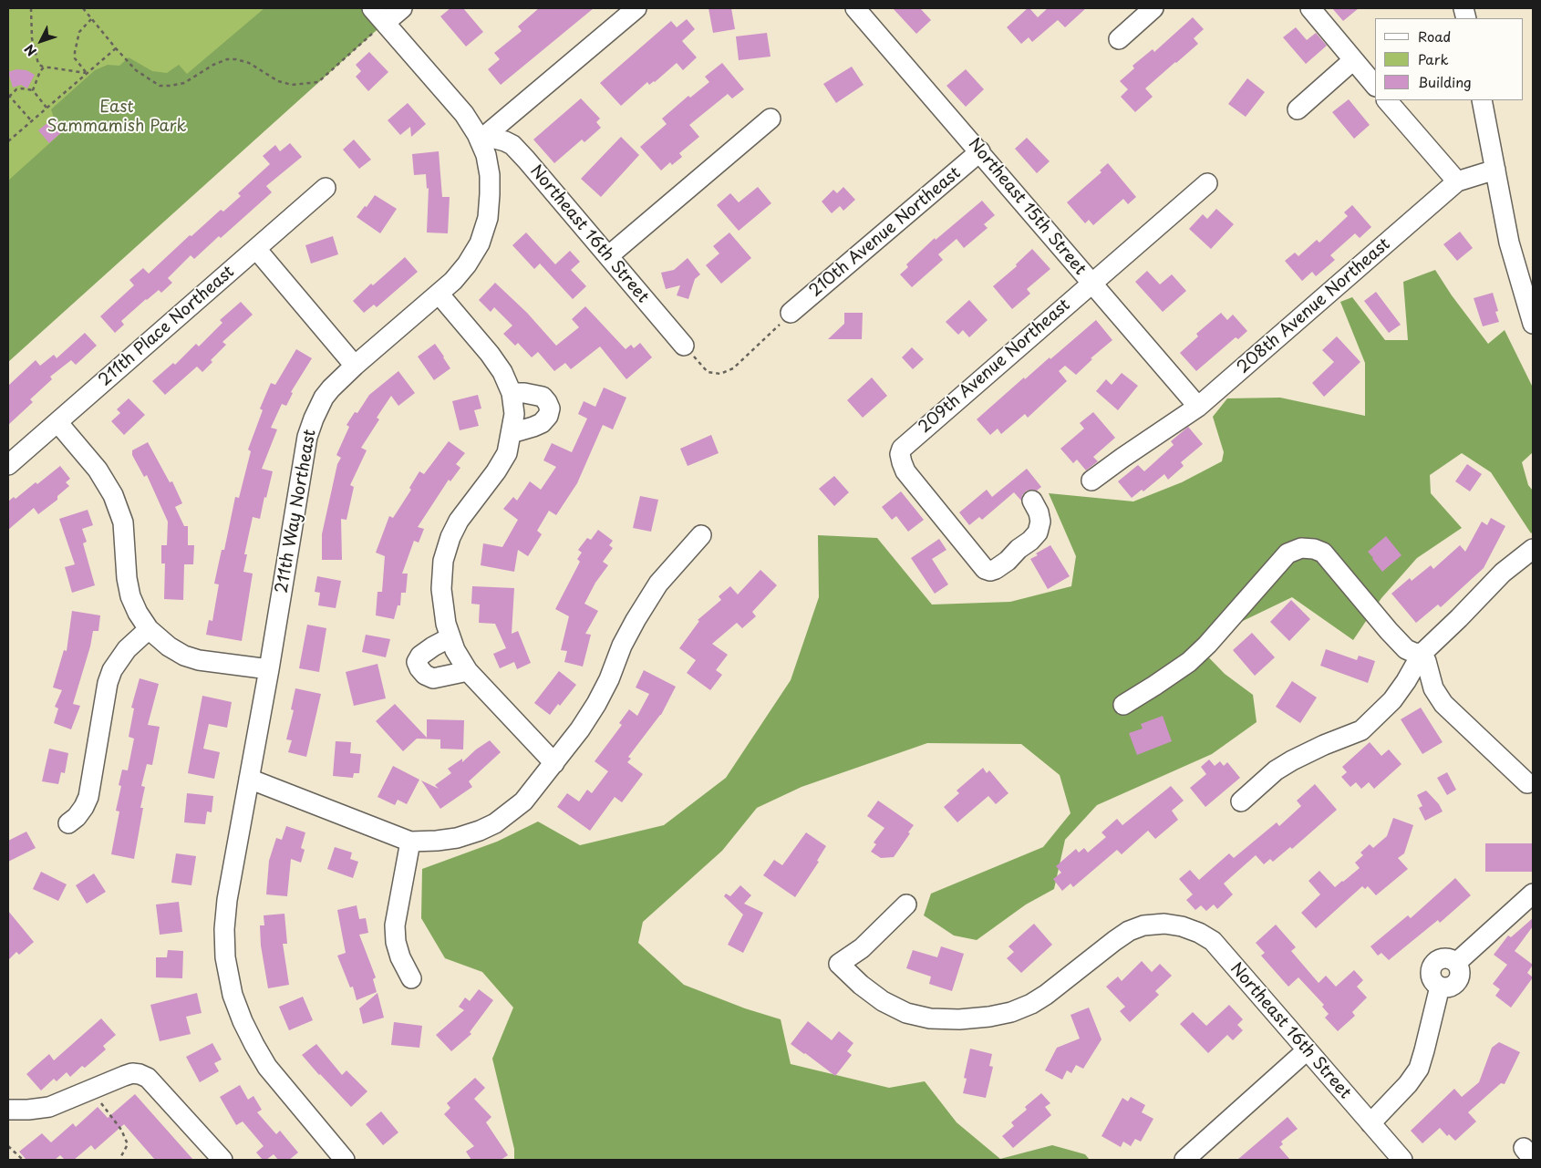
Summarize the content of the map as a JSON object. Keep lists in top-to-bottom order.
{
  "streets": {
    "street": [
      "Northeast 15th Street",
      "210th Avenue Northeast",
      "Northeast 16th Street",
      "208th Avenue Northeast",
      "211th Place Northeast",
      "209th Avenue Northeast",
      "211th Way Northeast"
    ]
  },
  "crossings": [
    ["Northeast 15th Street", "210th Avenue Northeast"],
    ["Northeast 15th Street", "208th Avenue Northeast"],
    ["Northeast 15th Street", "209th Avenue Northeast"],
    ["Northeast 16th Street", "211th Way Northeast"]
  ],
  "parks": ["East Sammamish Park"],
  "legend": ["Road", "Park", "Building"],
  "north": "bottom left"
}
